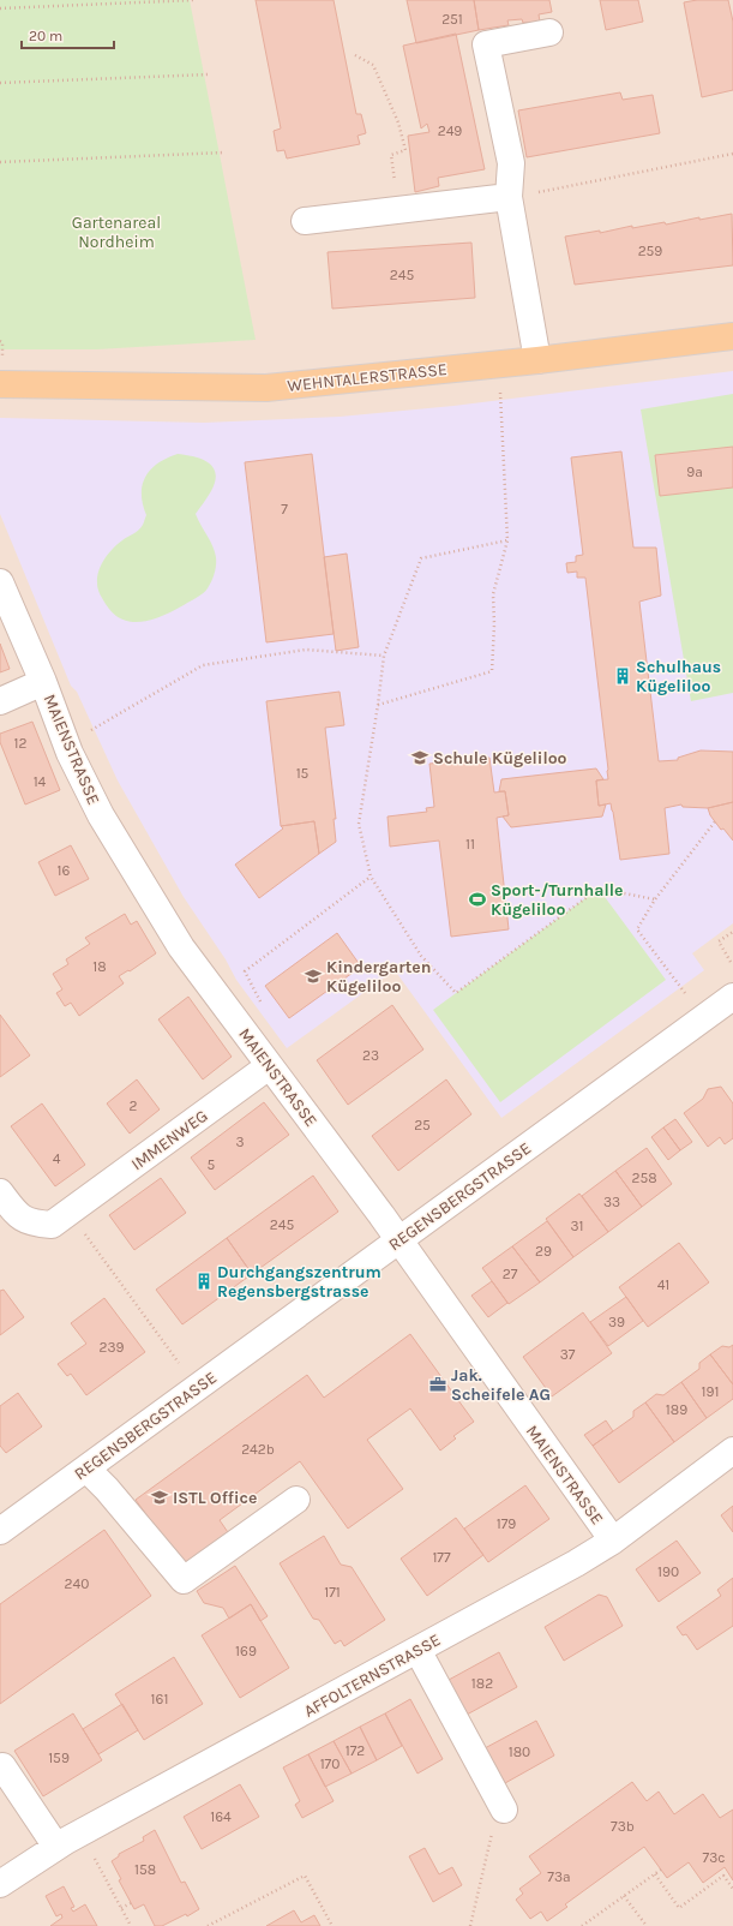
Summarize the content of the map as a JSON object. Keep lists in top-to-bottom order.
{
  "streets": {
    "main road": ["WEHNTALERSTRASSE"],
    "street": [
      "MAIENSTRASSE",
      "IMMENWEG",
      "REGENSBERGSTRASSE",
      "AFFOLTERNSTRASSE"
    ]
  },
  "crossings": [
    ["MAIENSTRASSE", "IMMENWEG"],
    ["MAIENSTRASSE", "REGENSBERGSTRASSE"],
    ["MAIENSTRASSE", "AFFOLTERNSTRASSE"]
  ],
  "parks": ["Gartenareal Nordheim"],
  "places": {
    "building": ["Schulhaus Kügeliloo", "Durchgangszentrum Regensbergstrasse"],
    "school or university": ["Schule Kügeliloo", "Kindergarten Kügeliloo", "ISTL Office"],
    "sports": ["Sport-/Turnhalle Kügeliloo"],
    "office": ["Jak. Scheifele AG"]
  },
  "house_numbers": [
    "251",
    "249",
    "259",
    "245",
    "9a",
    "7",
    "12",
    "15",
    "14",
    "11",
    "16",
    "18",
    "23",
    "2",
    "25",
    "3",
    "4",
    "5",
    "258",
    "33",
    "245",
    "31",
    "29",
    "27",
    "41",
    "39",
    "239",
    "37",
    "191",
    "189",
    "242b",
    "179",
    "177",
    "190",
    "240",
    "171",
    "169",
    "182",
    "161",
    "172",
    "180",
    "159",
    "170",
    "164",
    "73b",
    "73c",
    "158",
    "73a"
  ],
  "scale_bar": "20 m"
}
